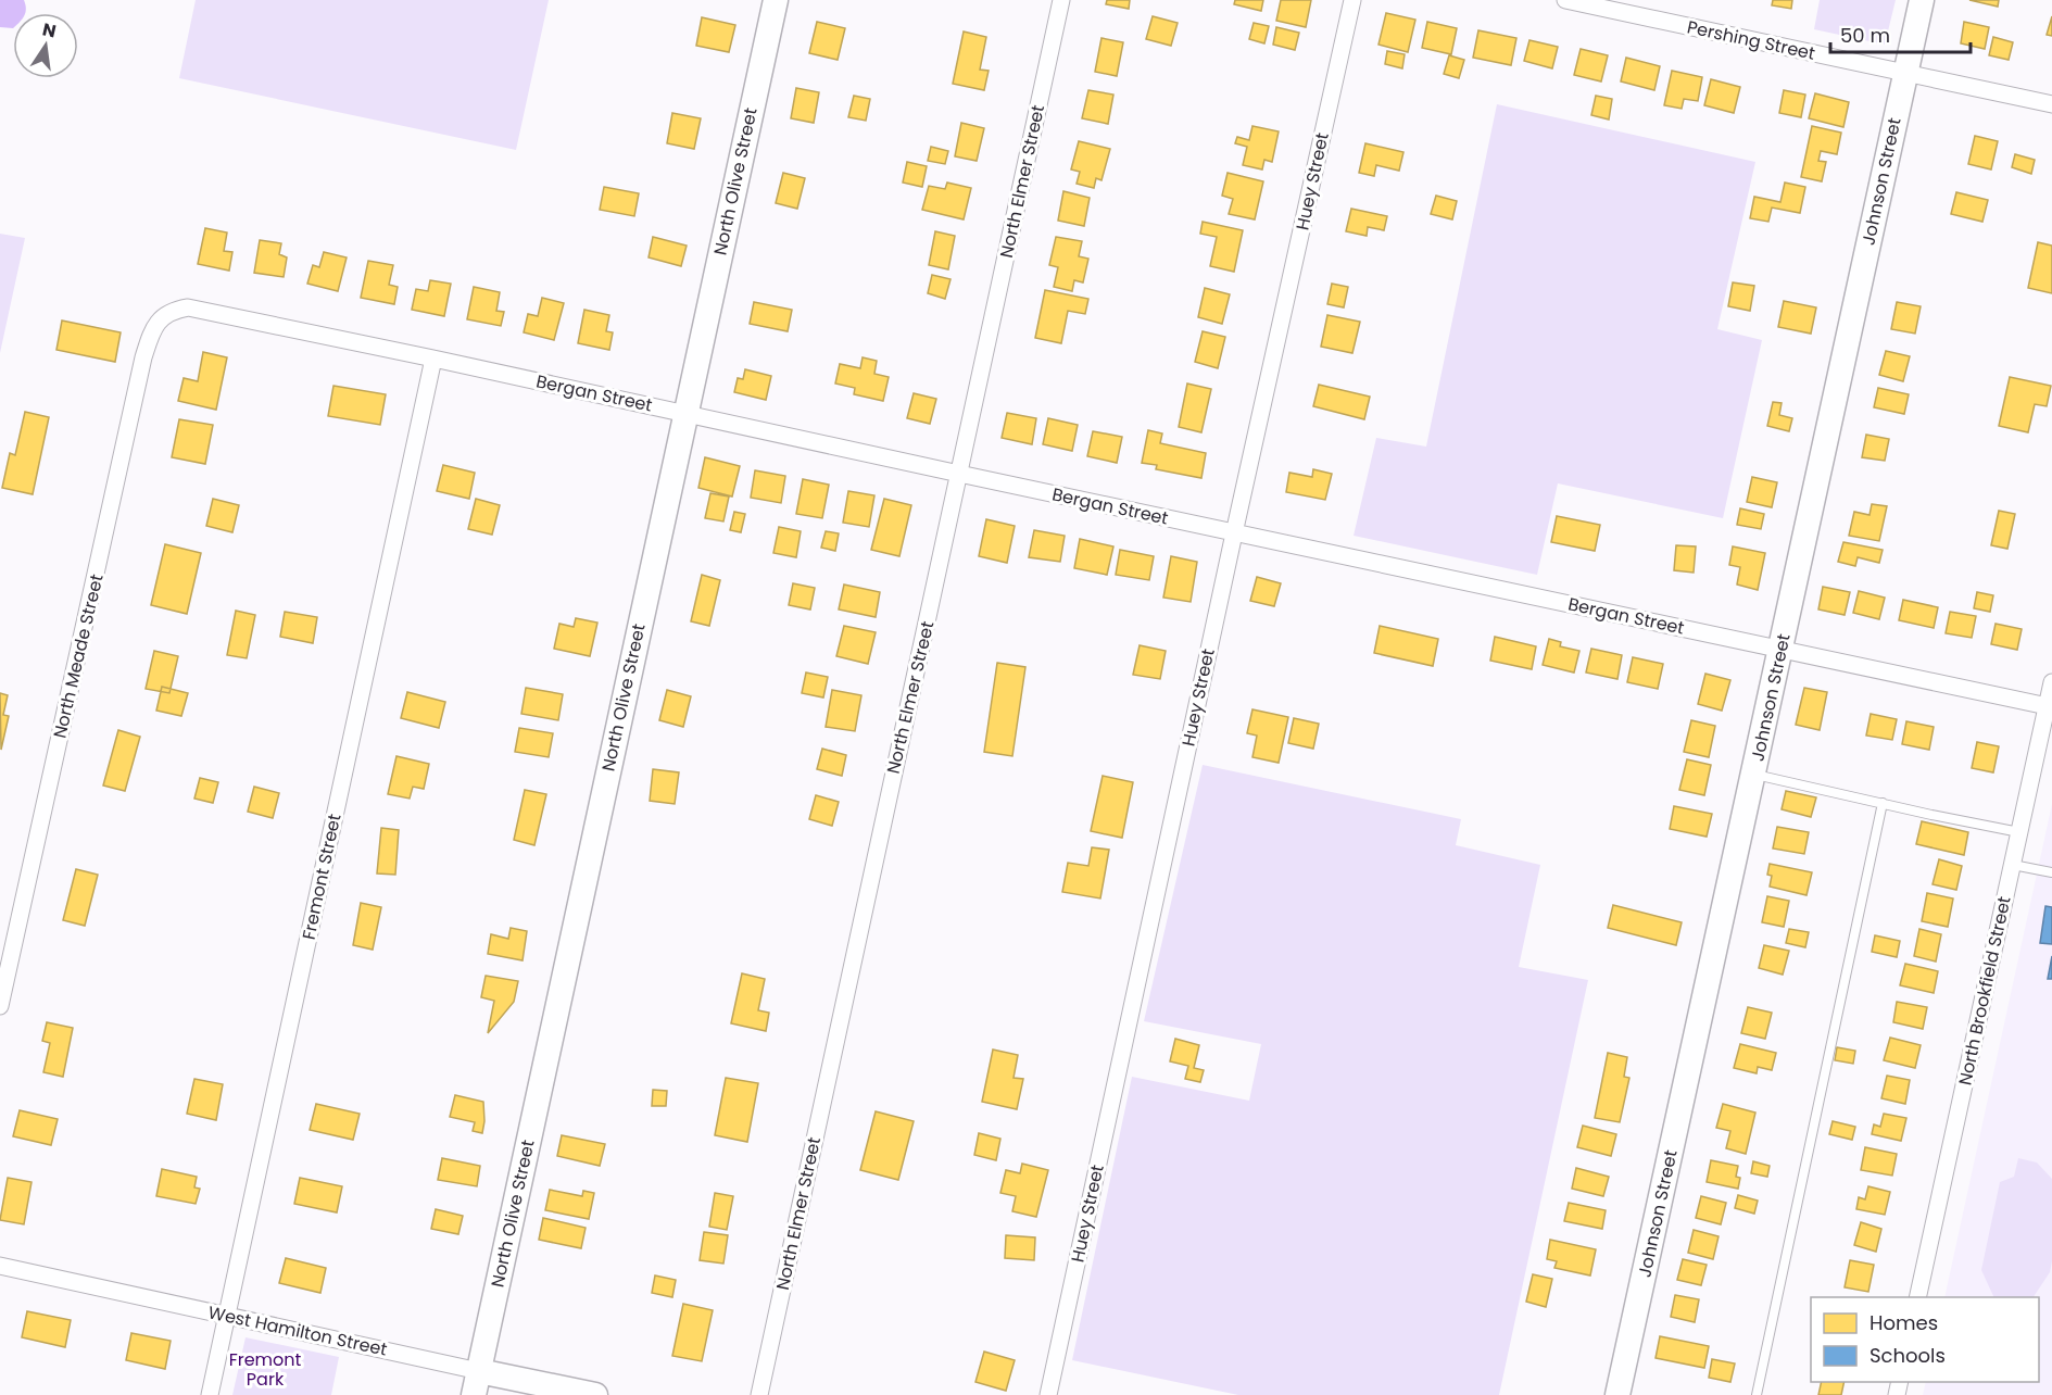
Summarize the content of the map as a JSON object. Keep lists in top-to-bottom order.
{
  "streets": {
    "street": [
      "Pershing Street",
      "North Olive Street",
      "North Elmer Street",
      "Huey Street",
      "Johnson Street",
      "Bergan Street",
      "North Meade Street",
      "Fremont Street",
      "North Brookfield Street",
      "West Hamilton Street"
    ]
  },
  "crossings": [
    ["Pershing Street", "Johnson Street"],
    ["North Olive Street", "Bergan Street"],
    ["North Olive Street", "West Hamilton Street"],
    ["North Elmer Street", "Bergan Street"],
    ["Huey Street", "Bergan Street"],
    ["Johnson Street", "Bergan Street"],
    ["Bergan Street", "North Meade Street"],
    ["Bergan Street", "Fremont Street"],
    ["Bergan Street", "North Brookfield Street"],
    ["Fremont Street", "West Hamilton Street"]
  ],
  "parks": ["Fremont Park"],
  "legend": ["Homes", "Schools"],
  "scale_bar": "50 m",
  "north": "top"
}
